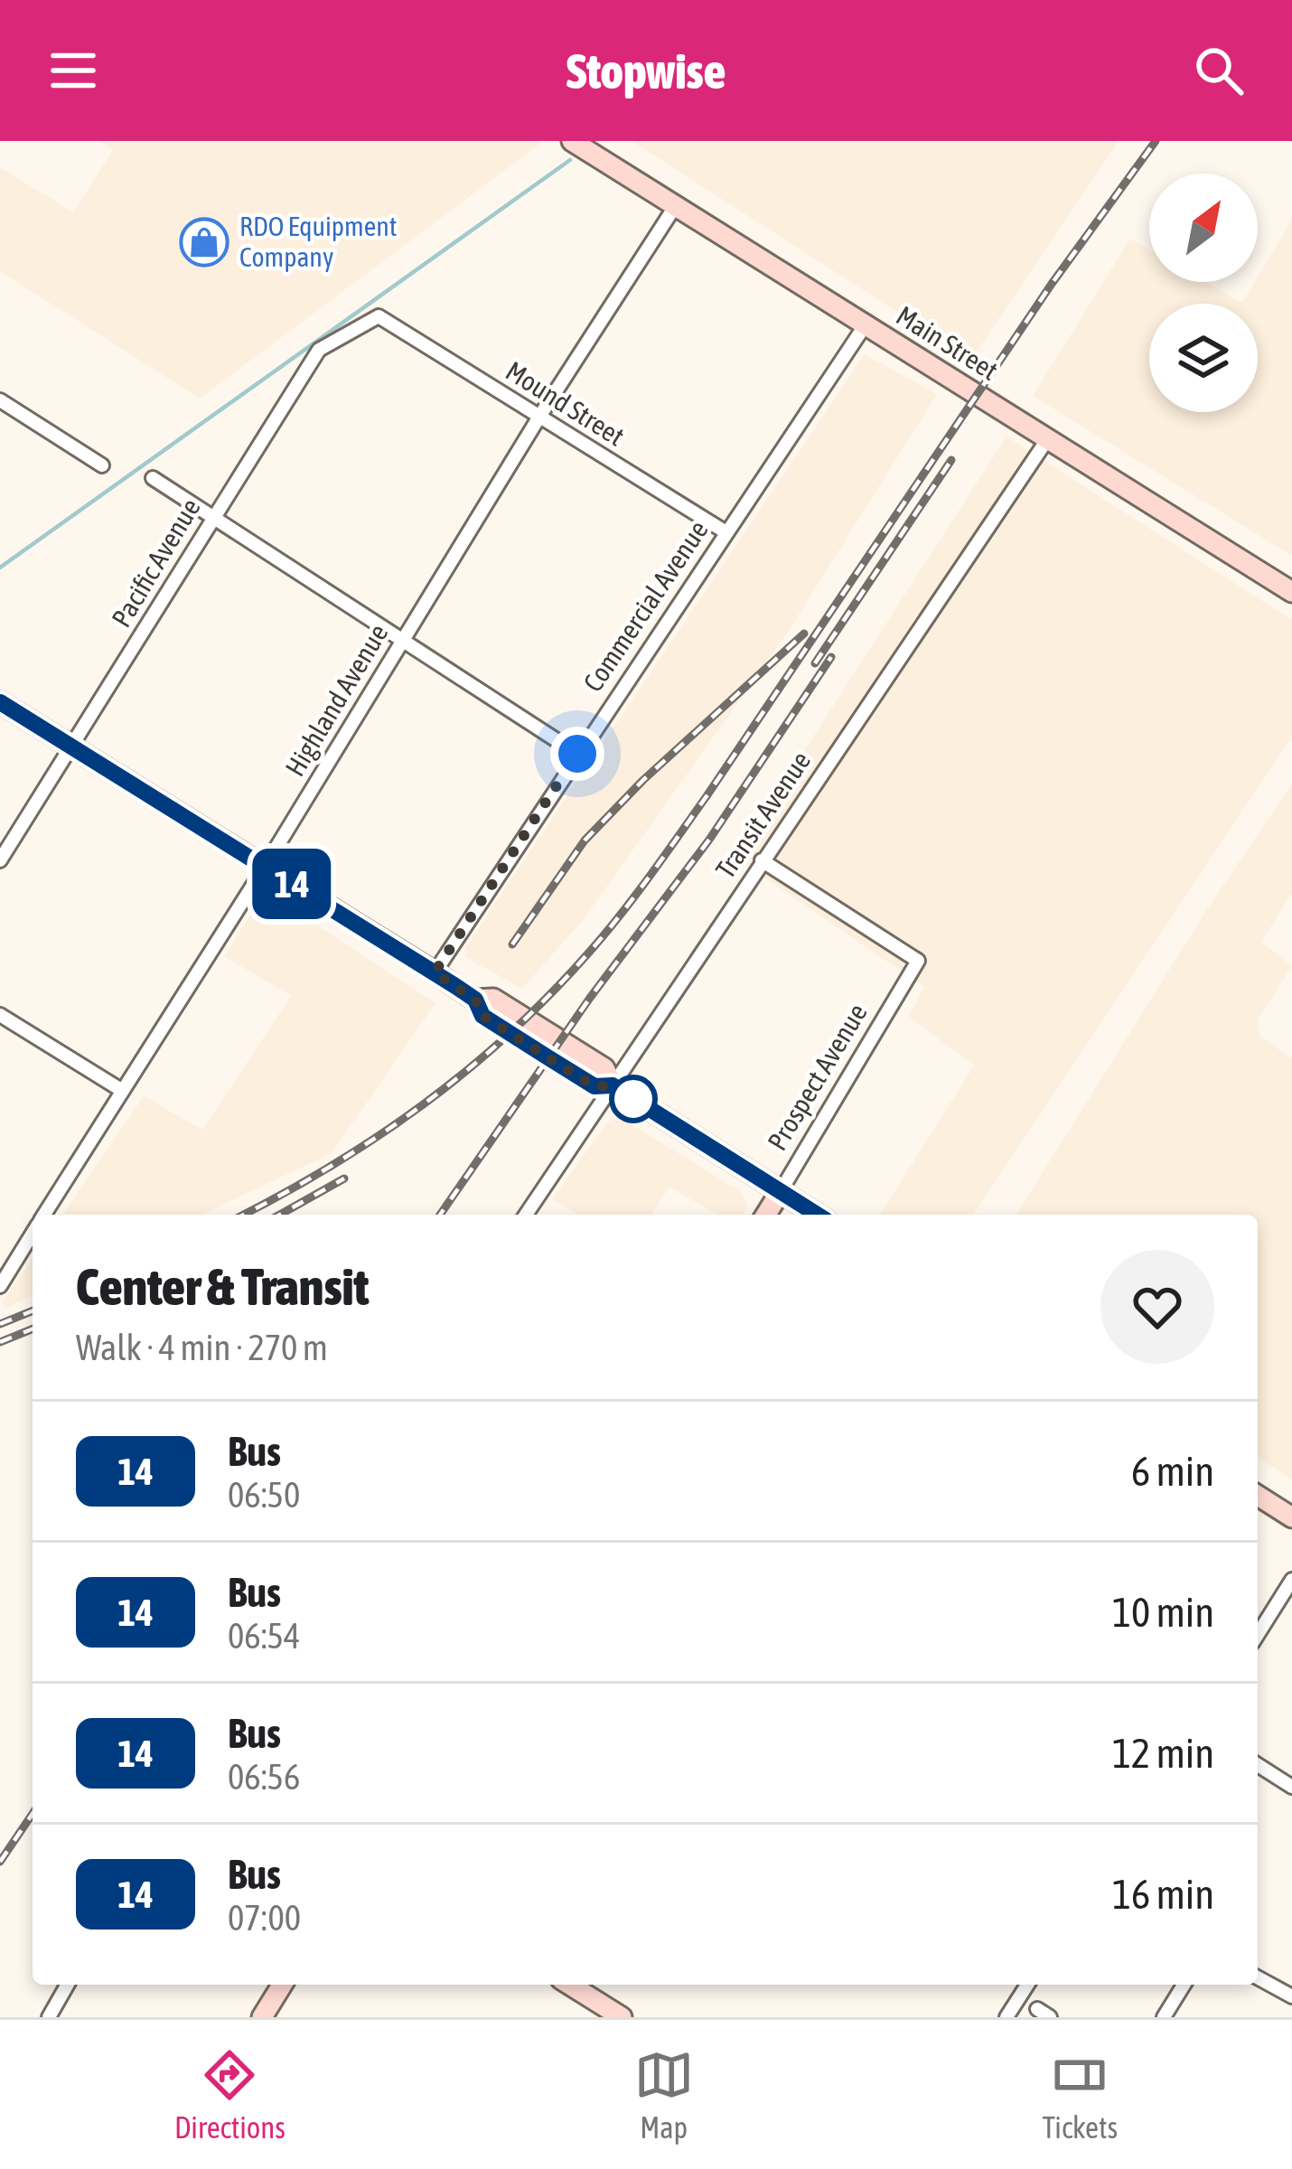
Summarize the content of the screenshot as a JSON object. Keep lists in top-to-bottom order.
{
  "streets": {
    "main road": ["Main Street", "Prospect Avenue"],
    "street": [
      "Mound Street",
      "Pacific Avenue",
      "Commercial Avenue",
      "Highland Avenue",
      "Transit Avenue"
    ]
  },
  "crossings": [
    ["Main Street", "Commercial Avenue"],
    ["Main Street", "Highland Avenue"],
    ["Main Street", "Transit Avenue"],
    ["Mound Street", "Pacific Avenue"],
    ["Mound Street", "Commercial Avenue"],
    ["Mound Street", "Highland Avenue"],
    ["Transit Avenue", "Prospect Avenue"]
  ],
  "places": {
    "shop": ["RDO Equipment Company"]
  },
  "lines": ["bus line 14"],
  "north": "top right",
  "page": {
    "header": "Stopwise",
    "on_map": "14",
    "heading": ["Center & Transit", "Walk · 4 min · 270 m"],
    "list": [
      {
        "mark": "14",
        "name": "Bus",
        "note": "06:50",
        "value": "6 min"
      },
      {
        "mark": "14",
        "name": "Bus",
        "note": "06:54",
        "value": "10 min"
      },
      {
        "mark": "14",
        "name": "Bus",
        "note": "06:56",
        "value": "12 min"
      },
      {
        "mark": "14",
        "name": "Bus",
        "note": "07:00",
        "value": "16 min"
      }
    ],
    "tabs": ["Directions", "Map", "Tickets"]
  }
}
